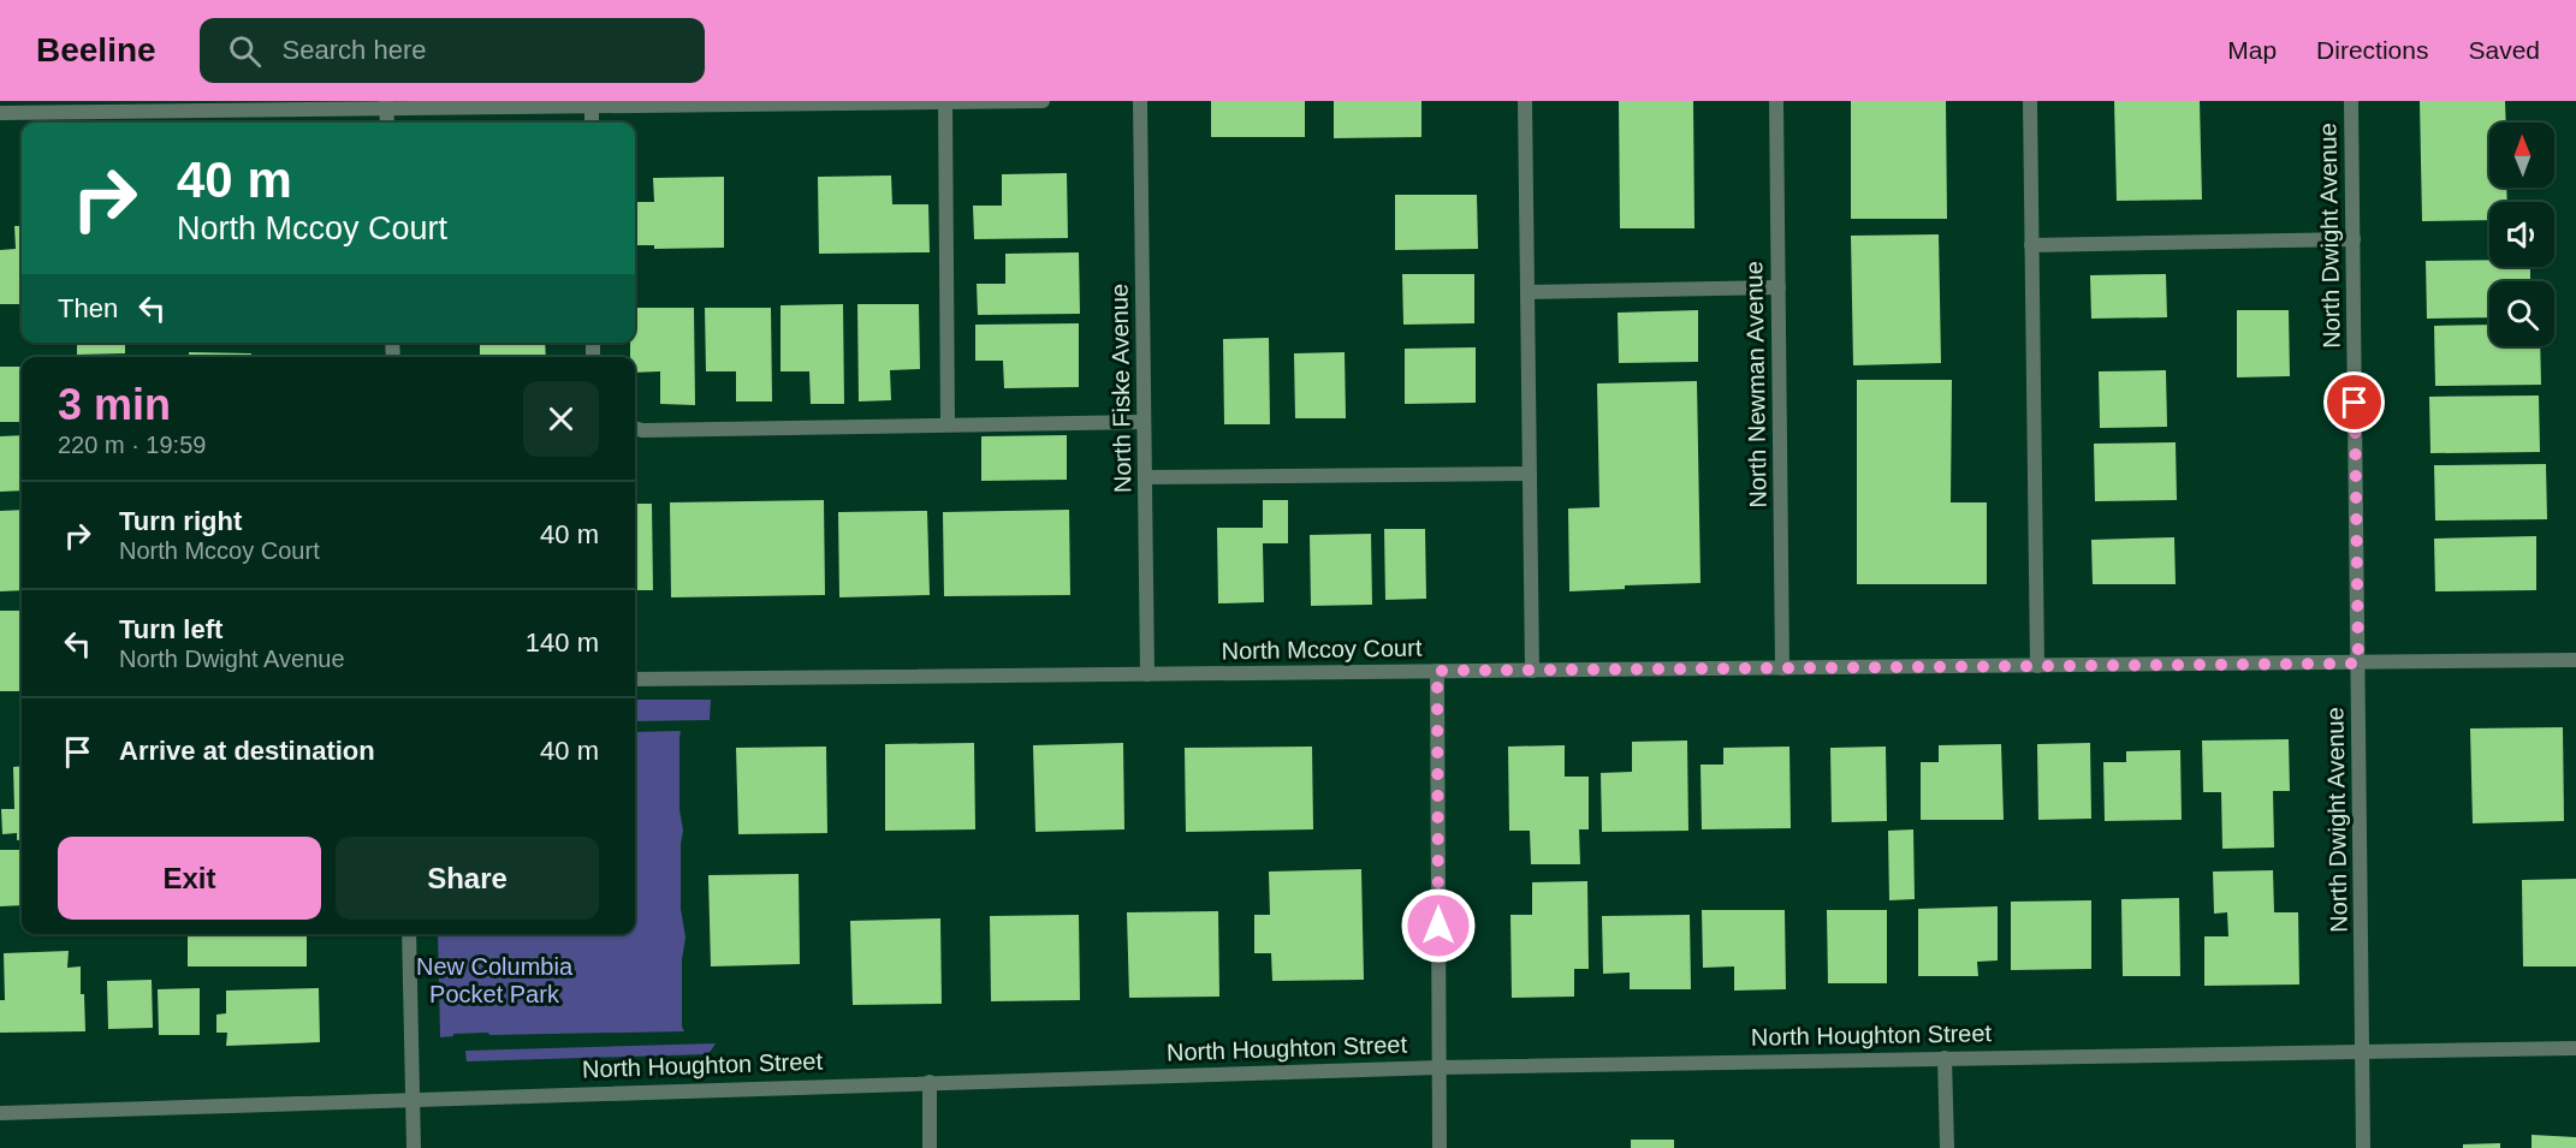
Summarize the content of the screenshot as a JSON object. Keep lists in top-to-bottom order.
{
  "streets": {
    "street": [
      "North Dwight Avenue",
      "North Newman Avenue",
      "North Fiske Avenue",
      "North Mccoy Court",
      "North Houghton Street"
    ]
  },
  "crossings": [
    ["North Dwight Avenue", "North Mccoy Court"],
    ["North Dwight Avenue", "North Houghton Street"],
    ["North Newman Avenue", "North Mccoy Court"],
    ["North Fiske Avenue", "North Mccoy Court"]
  ],
  "parks": ["New Columbia Pocket Park"],
  "north": "top",
  "page": {
    "header": "Beeline",
    "search": "Search here",
    "nav": ["Map", "Directions", "Saved"],
    "turn": ["40 m", "North Mccoy Court"],
    "then": "Then",
    "heading": ["3 min", "220 m · 19:59"],
    "list": [
      {
        "name": "Turn right",
        "note": "North Mccoy Court",
        "value": "40 m"
      },
      {
        "name": "Turn left",
        "note": "North Dwight Avenue",
        "value": "140 m"
      },
      {
        "name": "Arrive at destination",
        "value": "40 m"
      }
    ],
    "buttons": ["Exit", "Share"]
  }
}
